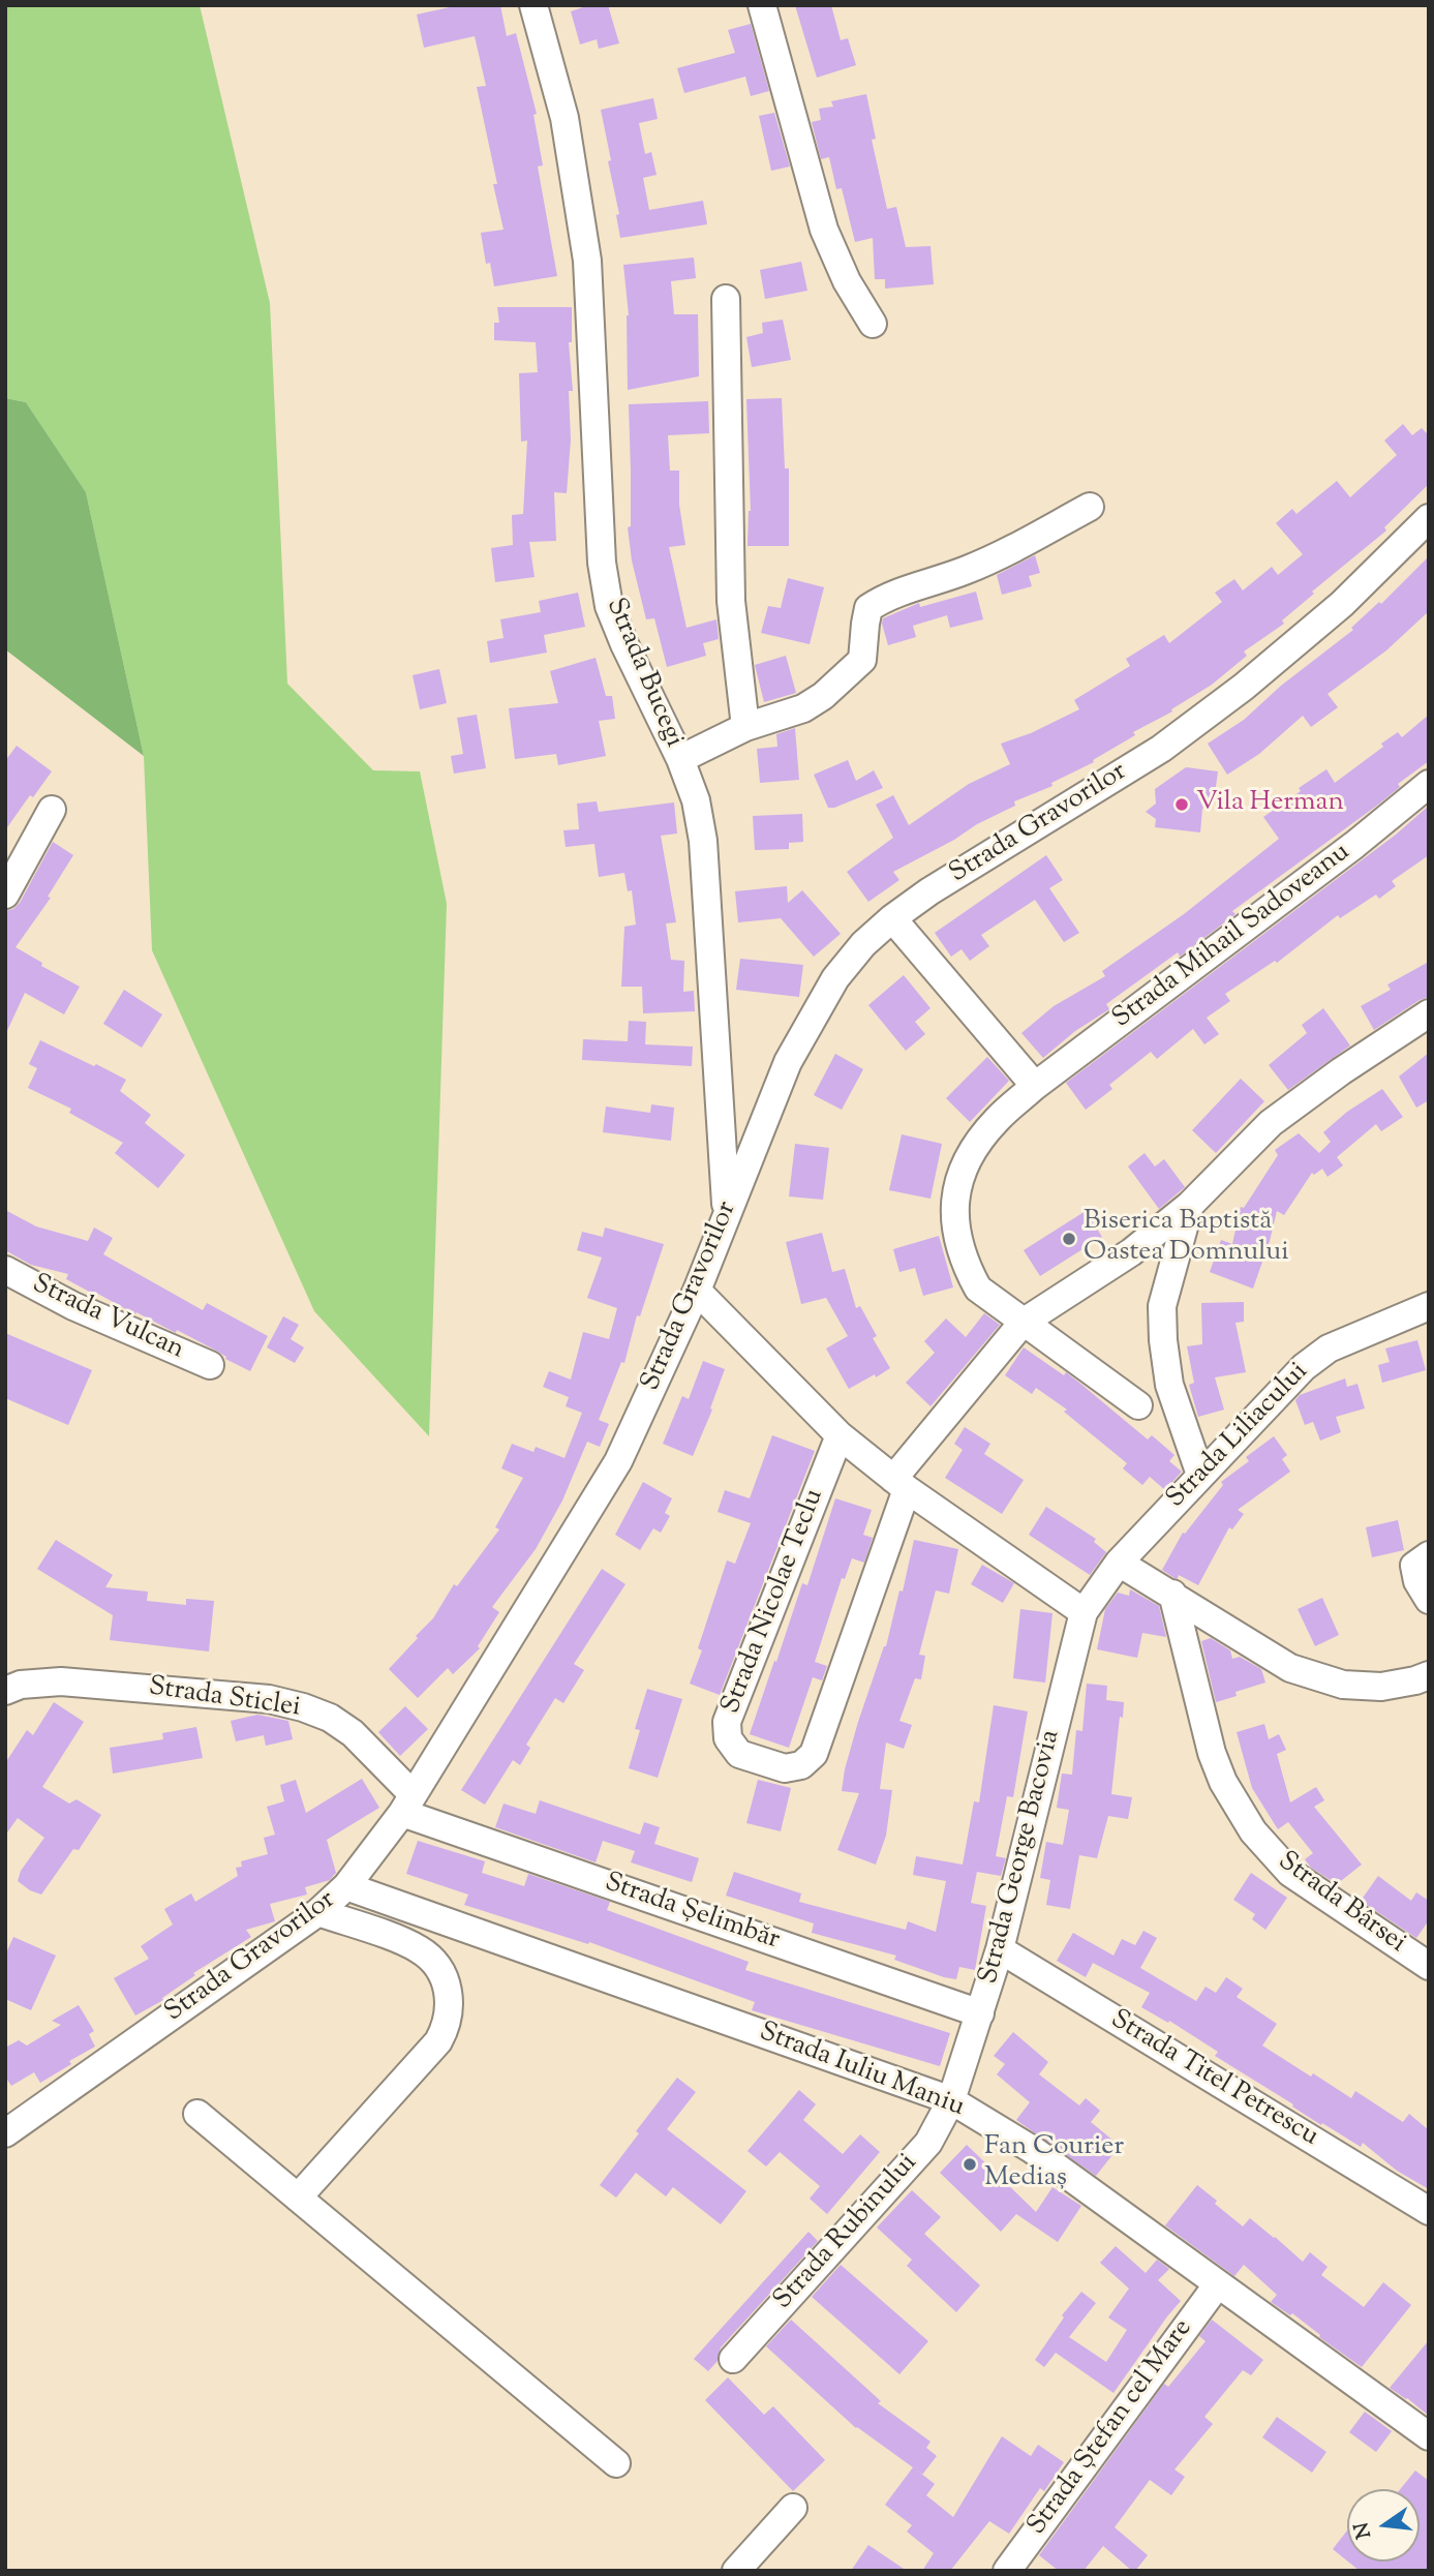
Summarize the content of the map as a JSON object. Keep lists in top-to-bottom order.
{
  "streets": {
    "street": [
      "Strada Bucegi",
      "Strada Gravorilor",
      "Strada Mihail Sadoveanu",
      "Strada Vulcan",
      "Strada Liliacului",
      "Strada Nicolae Teclu",
      "Strada Sticlei",
      "Strada George Bacovia",
      "Strada Bârsei",
      "Strada Șelimbăr",
      "Strada Iuliu Maniu",
      "Strada Titel Petrescu",
      "Strada Rubinului",
      "Strada Ștefan cel Mare"
    ]
  },
  "crossings": [
    ["Strada Bucegi", "Strada Gravorilor"],
    ["Strada Gravorilor", "Strada Sticlei"],
    ["Strada Gravorilor", "Strada Șelimbăr"],
    ["Strada Gravorilor", "Strada Iuliu Maniu"],
    ["Strada Liliacului", "Strada George Bacovia"],
    ["Strada Sticlei", "Strada Șelimbăr"],
    ["Strada George Bacovia", "Strada Șelimbăr"],
    ["Strada George Bacovia", "Strada Iuliu Maniu"],
    ["Strada George Bacovia", "Strada Titel Petrescu"],
    ["Strada George Bacovia", "Strada Rubinului"],
    ["Strada Iuliu Maniu", "Strada Rubinului"],
    ["Strada Iuliu Maniu", "Strada Ștefan cel Mare"]
  ],
  "places": ["Vila Herman", "Biserica Baptistă Oastea Domnului", "Fan Courier Mediaș"],
  "north": "left"
}
